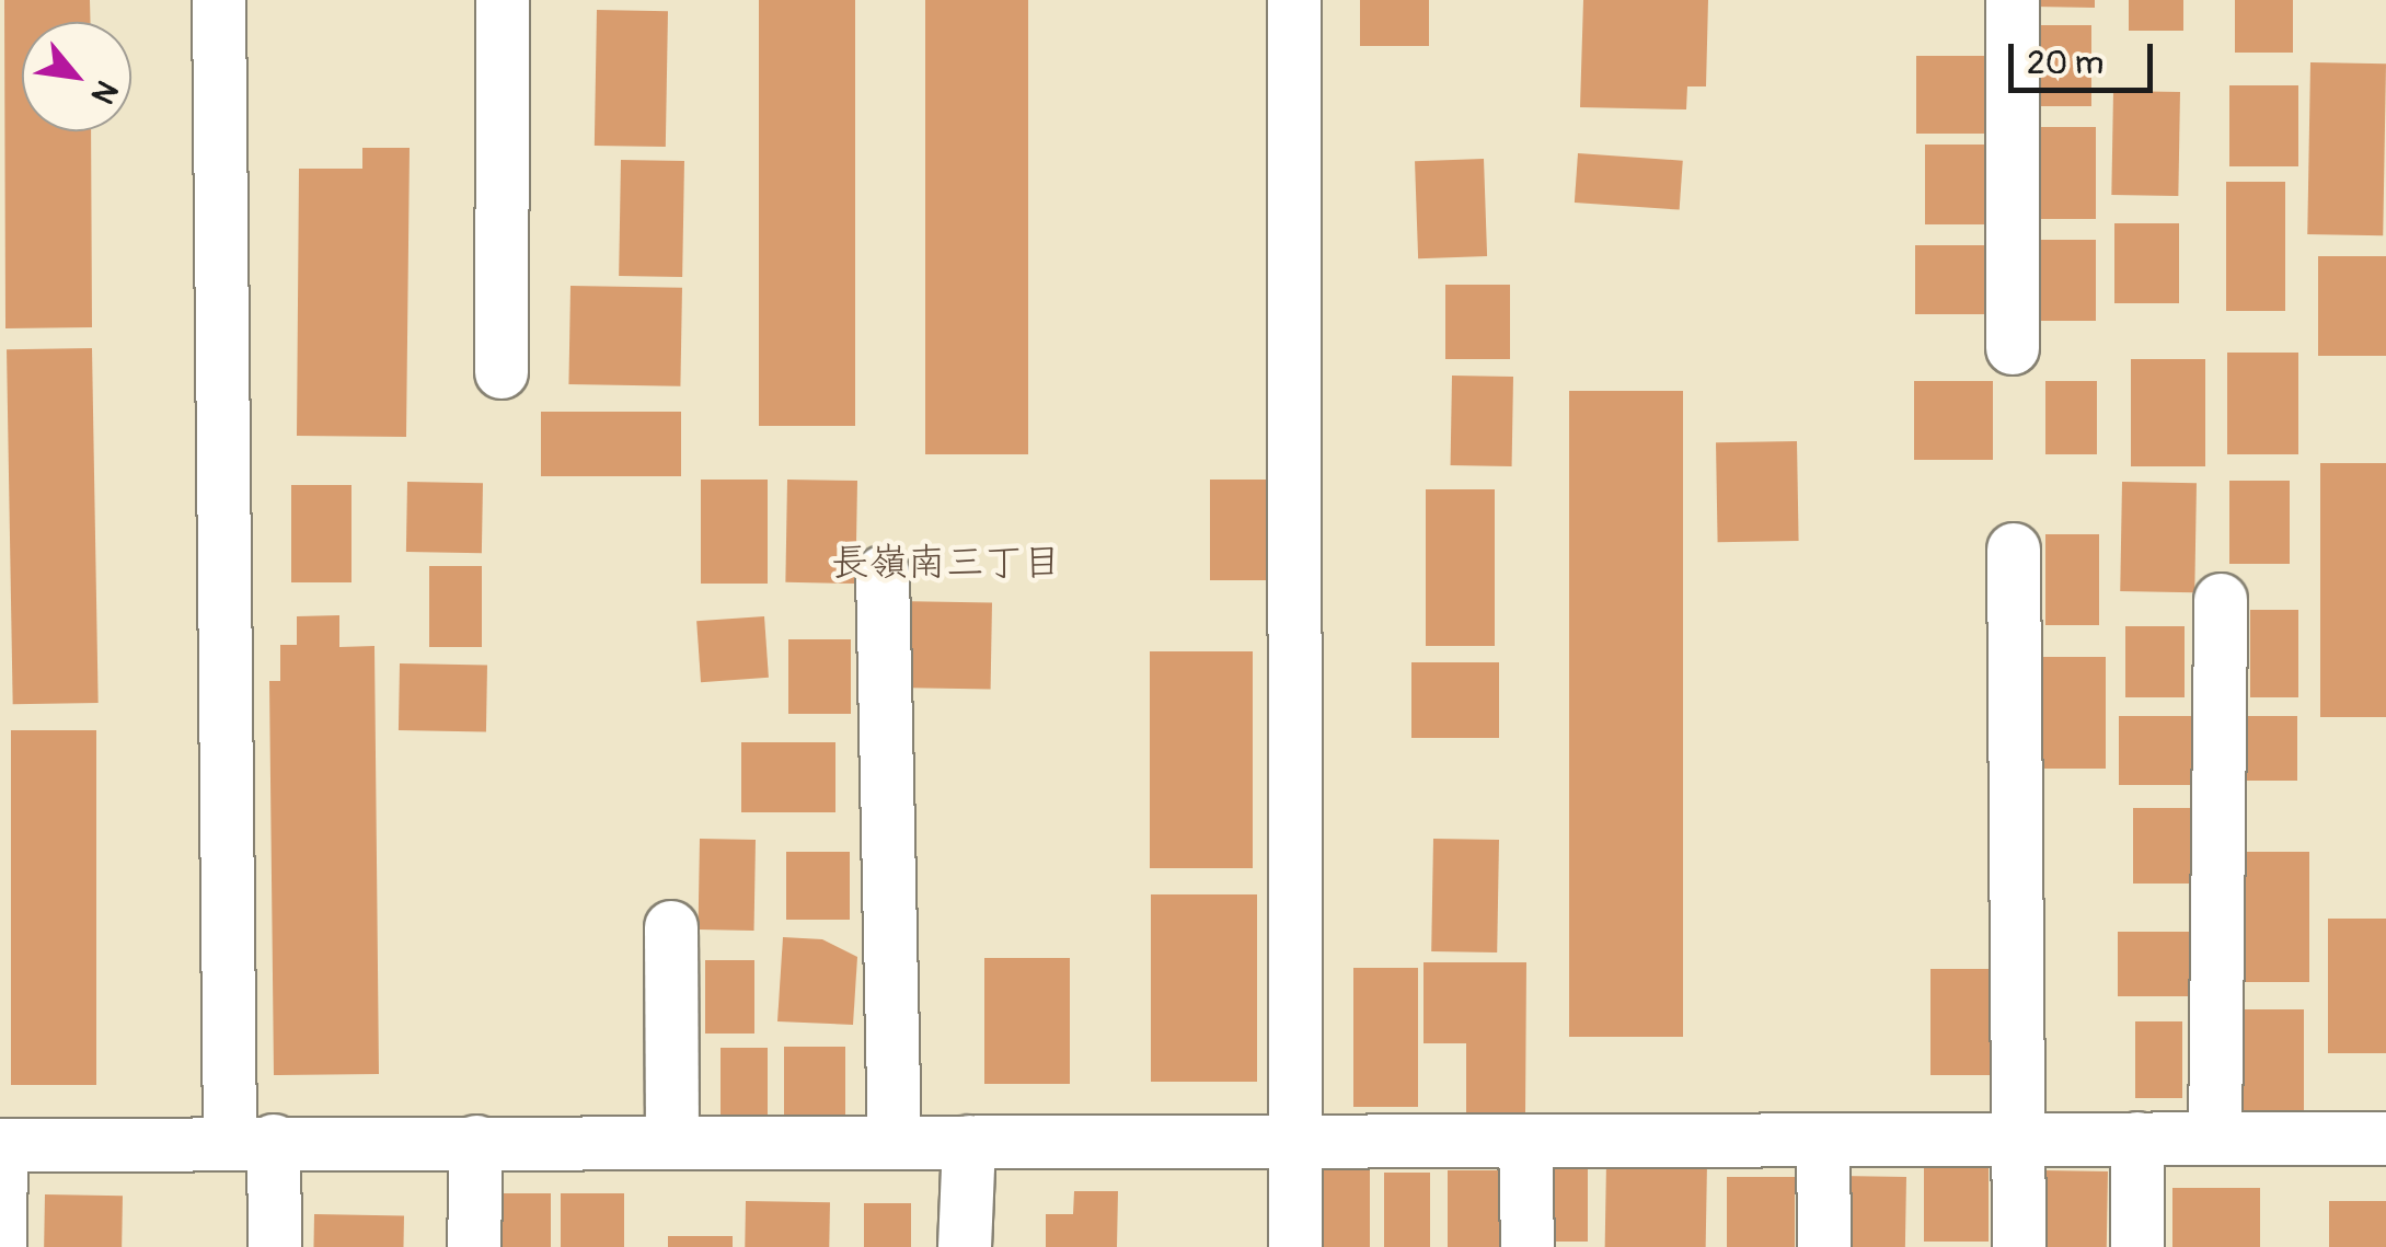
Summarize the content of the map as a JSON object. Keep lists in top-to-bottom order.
{
  "districts": ["長嶺南三丁目"],
  "scale_bar": "20 m",
  "north": "bottom right"
}
